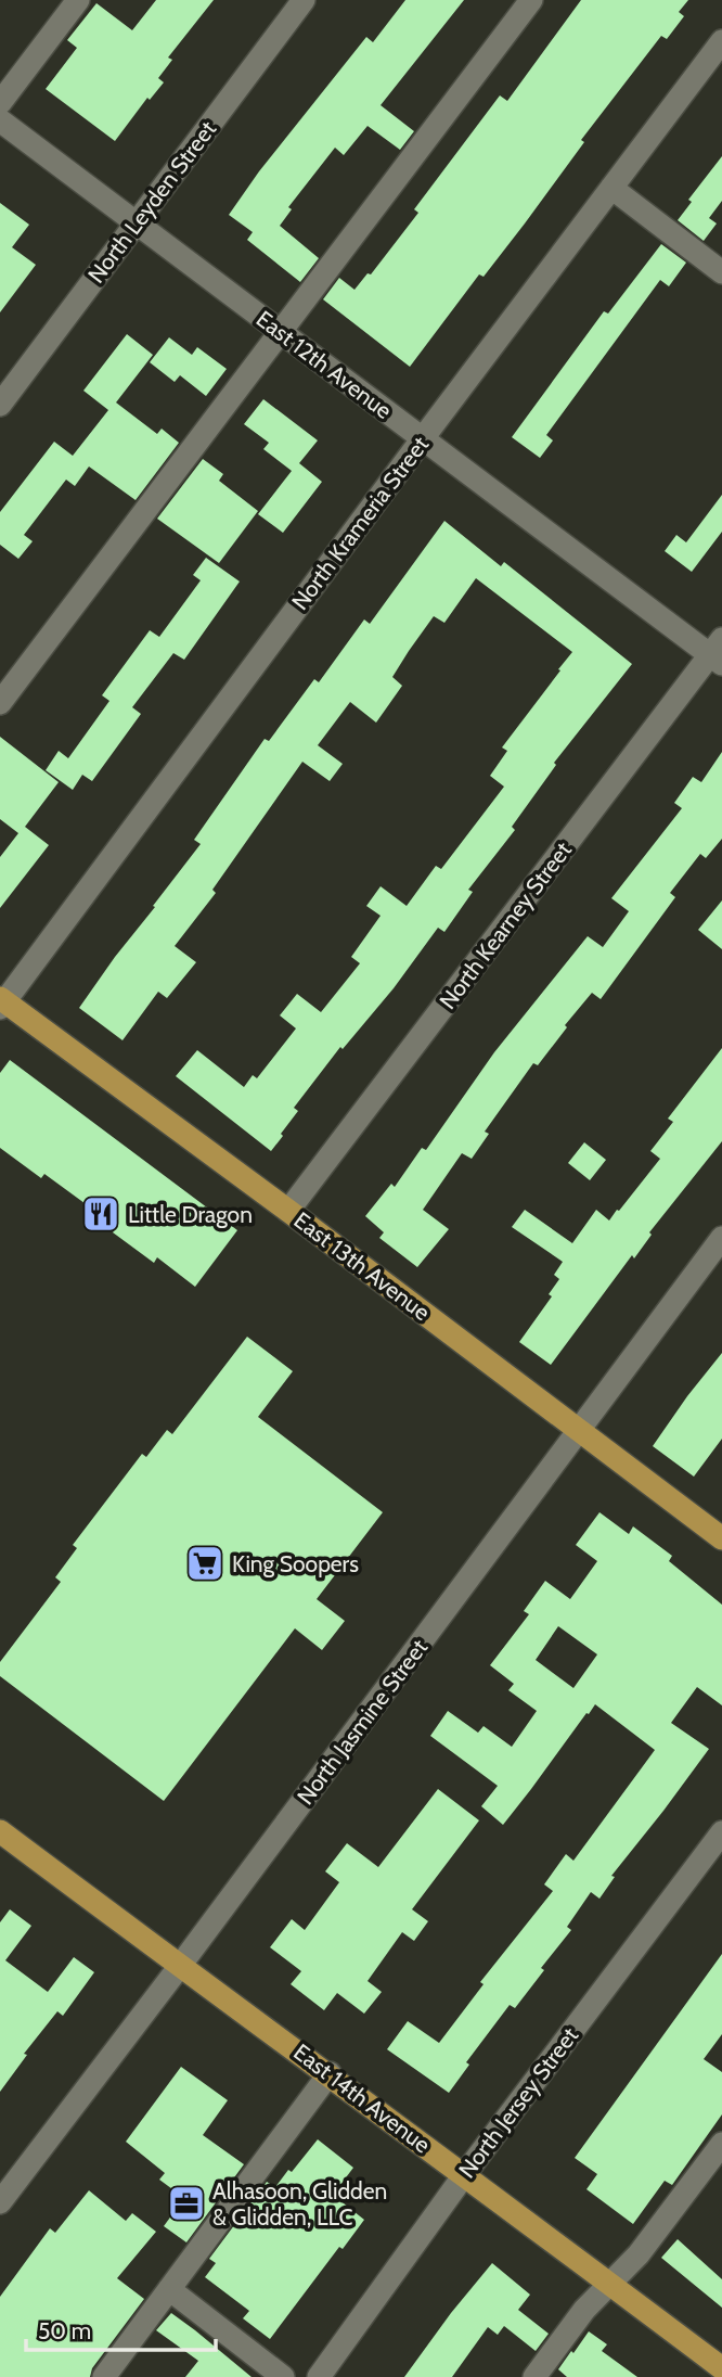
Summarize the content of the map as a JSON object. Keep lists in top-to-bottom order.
{
  "streets": {
    "main road": ["East 13th Avenue", "East 14th Avenue"],
    "street": [
      "North Leyden Street",
      "East 12th Avenue",
      "North Krameria Street",
      "North Kearney Street",
      "North Jasmine Street",
      "North Jersey Street"
    ]
  },
  "crossings": [
    ["North Leyden Street", "East 12th Avenue"],
    ["East 12th Avenue", "North Krameria Street"],
    ["East 12th Avenue", "North Kearney Street"],
    ["North Krameria Street", "East 13th Avenue"],
    ["North Kearney Street", "East 13th Avenue"],
    ["East 13th Avenue", "North Jasmine Street"],
    ["North Jasmine Street", "East 14th Avenue"],
    ["East 14th Avenue", "North Jersey Street"]
  ],
  "places": {
    "restaurant": ["Little Dragon"],
    "supermarket": ["King Soopers"],
    "office": ["Alhasoon, Glidden & Glidden, LLC"]
  },
  "scale_bar": "50 m"
}
